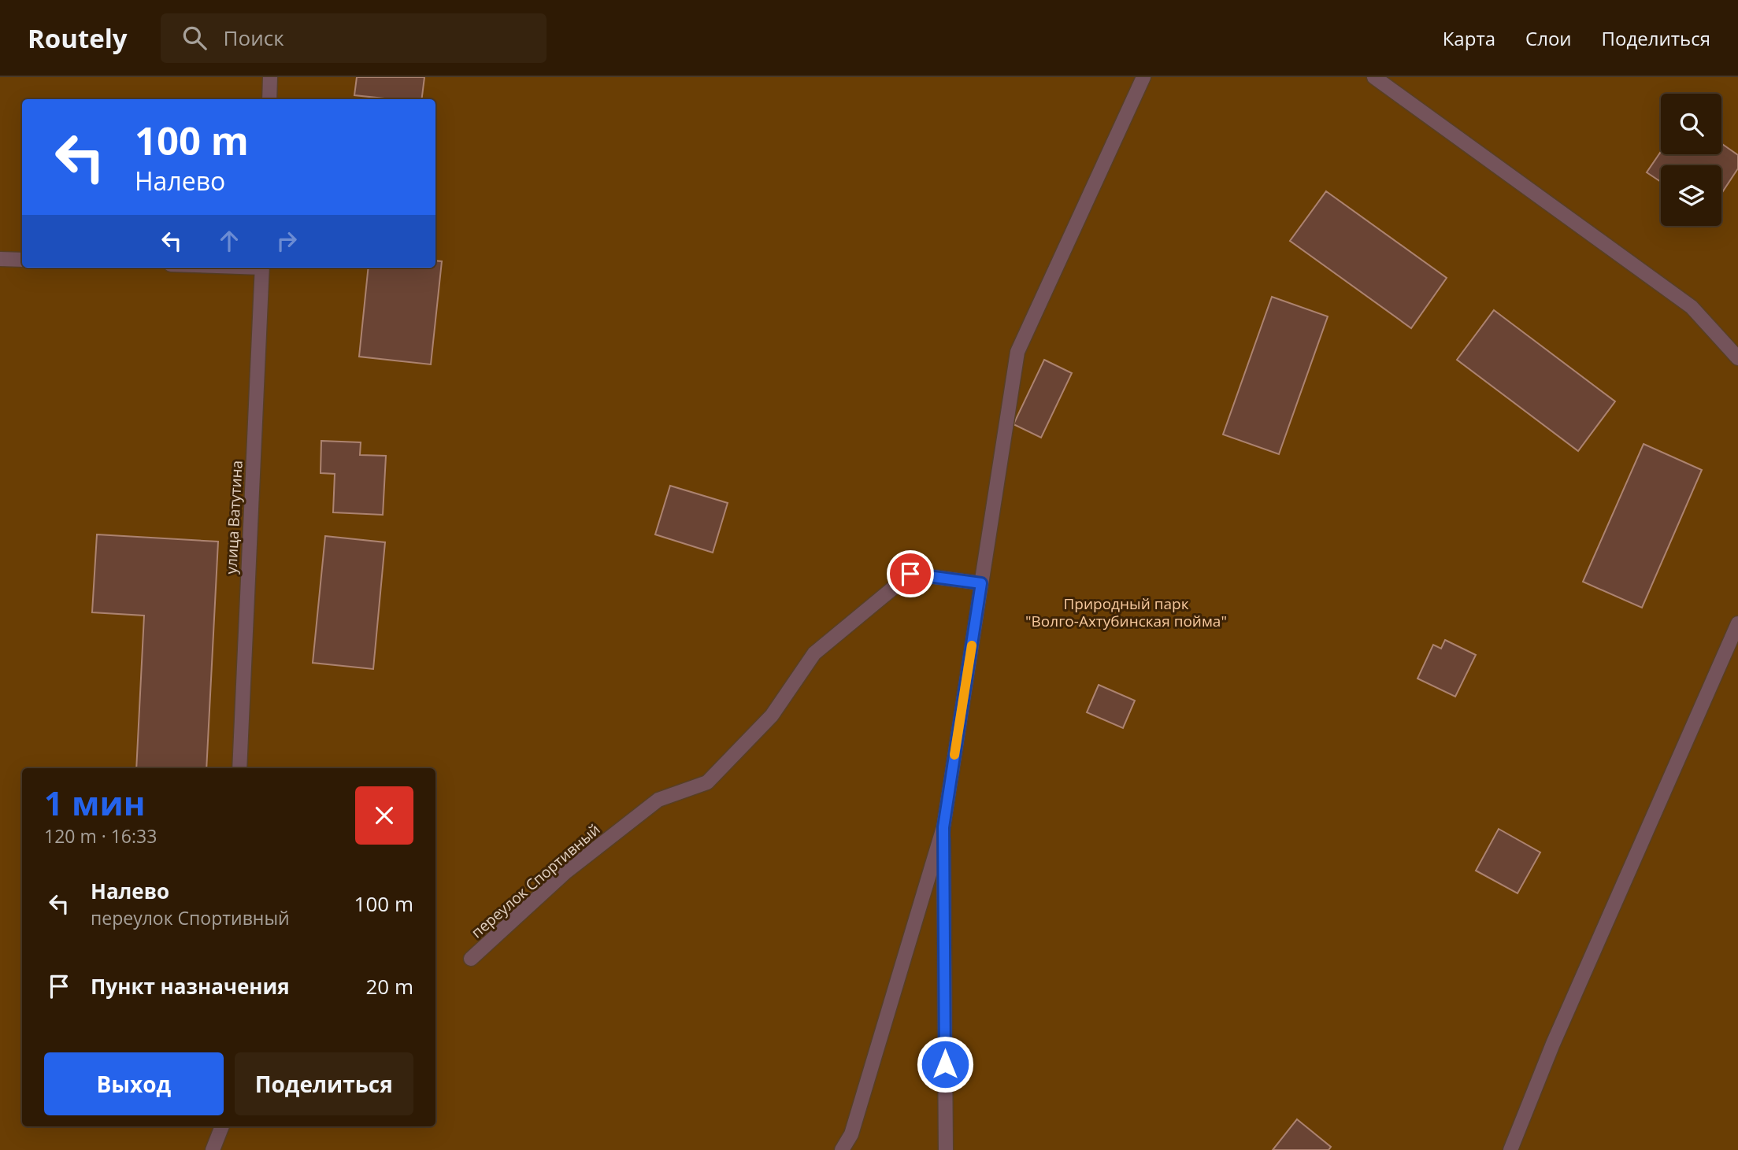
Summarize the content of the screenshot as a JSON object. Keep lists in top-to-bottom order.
{
  "streets": {
    "street": ["улица Ватутина", "переулок Спортивный"]
  },
  "parks": ["Природный парк \"Волго-Ахтубинская пойма\""],
  "page": {
    "header": "Routely",
    "search": "Поиск",
    "nav": ["Карта", "Слои", "Поделиться"],
    "turn": ["100 m", "Налево"],
    "heading": ["1 мин", "120 m · 16:33"],
    "list": [
      {
        "name": "Налево",
        "note": "переулок Спортивный",
        "value": "100 m"
      },
      {
        "name": "Пункт назначения",
        "value": "20 m"
      }
    ],
    "buttons": ["Выход", "Поделиться"]
  }
}
